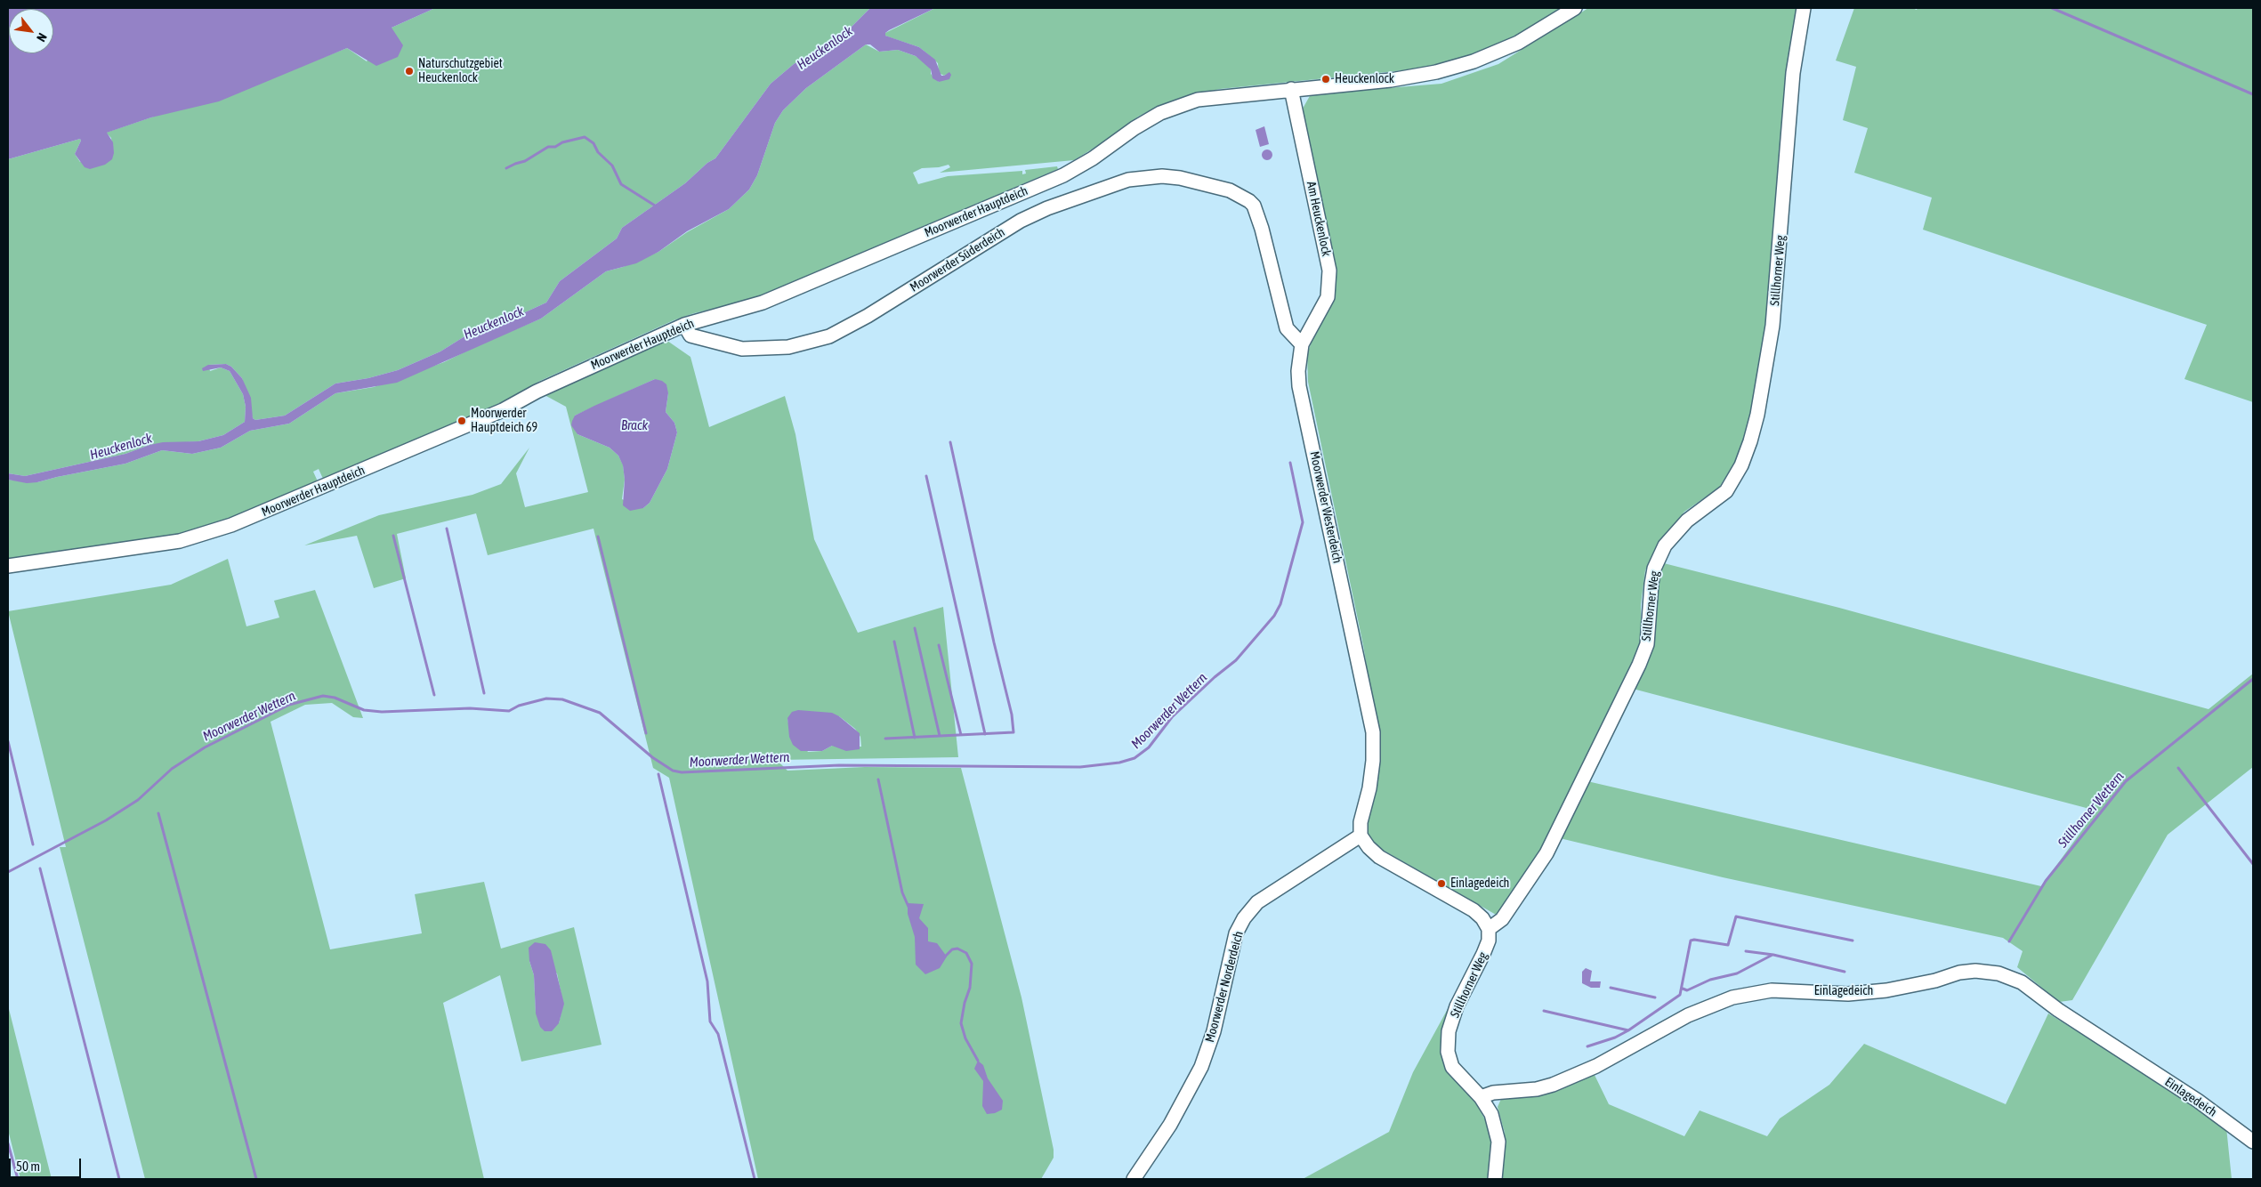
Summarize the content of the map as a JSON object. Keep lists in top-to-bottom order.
{
  "streets": {
    "street": [
      "Moorwerder Hauptdeich",
      "Am Heuckenlock",
      "Moorwerder Süderdeich",
      "Stillhorner Weg",
      "Moorwerder Westerdeich",
      "Moorwerder Norderdeich",
      "Einlagedeich"
    ]
  },
  "crossings": [
    ["Moorwerder Hauptdeich", "Am Heuckenlock"],
    ["Moorwerder Hauptdeich", "Moorwerder Süderdeich"],
    ["Am Heuckenlock", "Moorwerder Süderdeich"],
    ["Am Heuckenlock", "Moorwerder Westerdeich"],
    ["Moorwerder Süderdeich", "Moorwerder Westerdeich"],
    ["Stillhorner Weg", "Einlagedeich"],
    ["Moorwerder Westerdeich", "Moorwerder Norderdeich"]
  ],
  "water": [
    "Heuckenlock",
    "Brack",
    "Moorwerder Wettern",
    "Stillhorner Wettern"
  ],
  "places": [
    "Naturschutzgebiet Heuckenlock",
    "Heuckenlock",
    "Moorwerder Hauptdeich 69",
    "Einlagedeich"
  ],
  "scale_bar": "50 m",
  "north": "bottom right"
}
